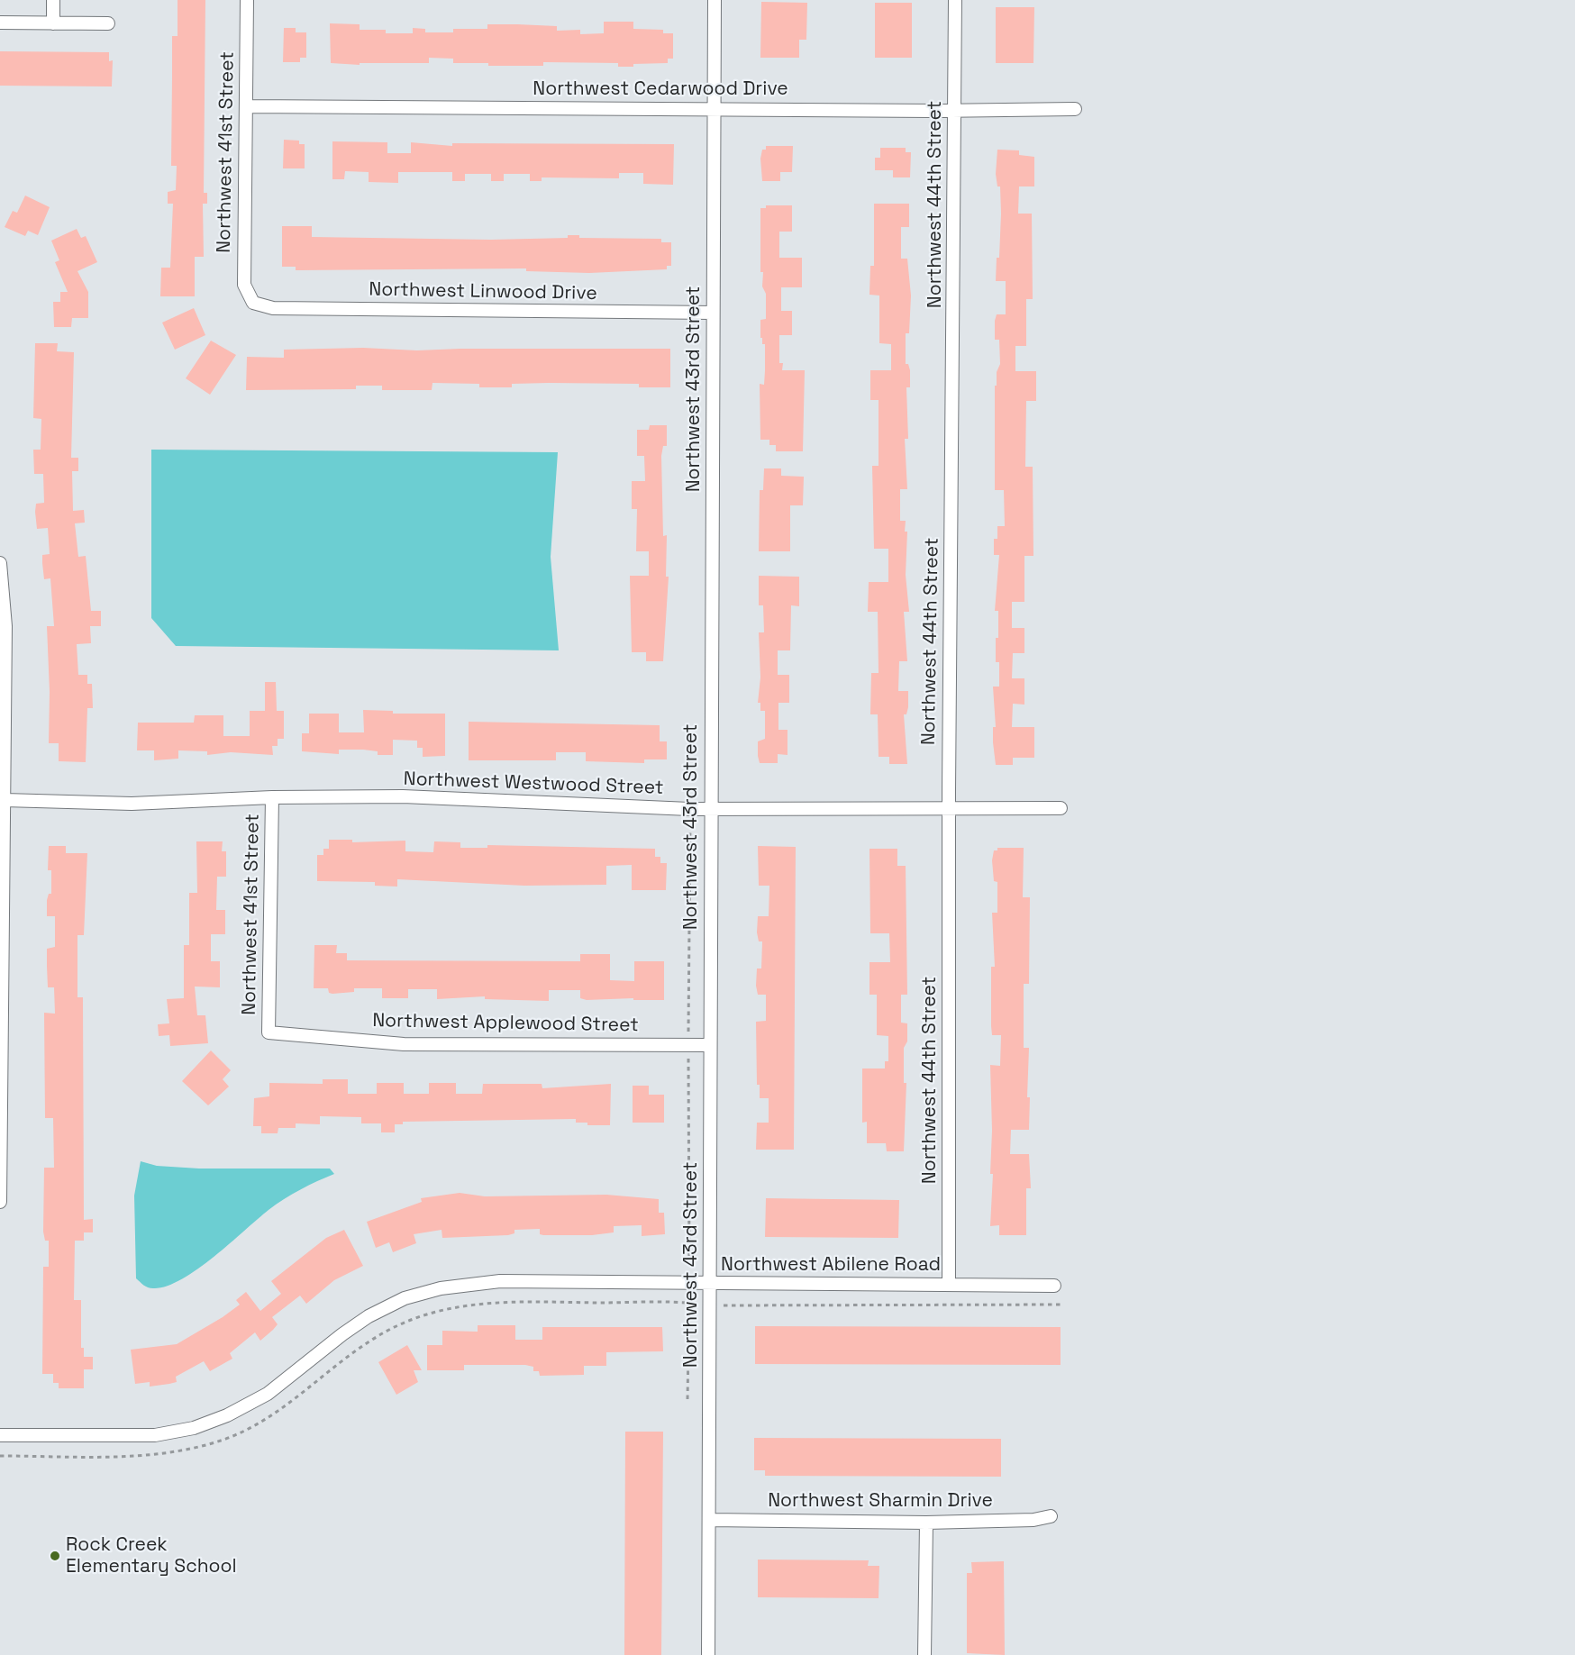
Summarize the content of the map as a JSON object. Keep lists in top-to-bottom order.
{
  "streets": {
    "street": [
      "Northwest Cedarwood Drive",
      "Northwest 41st Street",
      "Northwest 44th Street",
      "Northwest Linwood Drive",
      "Northwest 43rd Street",
      "Northwest Westwood Street",
      "Northwest Applewood Street",
      "Northwest Abilene Road",
      "Northwest Sharmin Drive"
    ]
  },
  "crossings": [
    ["Northwest Cedarwood Drive", "Northwest 41st Street"],
    ["Northwest Cedarwood Drive", "Northwest 44th Street"],
    ["Northwest Cedarwood Drive", "Northwest 43rd Street"],
    ["Northwest 41st Street", "Northwest Linwood Drive"],
    ["Northwest 41st Street", "Northwest Westwood Street"],
    ["Northwest 41st Street", "Northwest Applewood Street"],
    ["Northwest 44th Street", "Northwest Westwood Street"],
    ["Northwest 44th Street", "Northwest Abilene Road"],
    ["Northwest Linwood Drive", "Northwest 43rd Street"],
    ["Northwest 43rd Street", "Northwest Westwood Street"],
    ["Northwest 43rd Street", "Northwest Applewood Street"],
    ["Northwest 43rd Street", "Northwest Abilene Road"],
    ["Northwest 43rd Street", "Northwest Sharmin Drive"]
  ],
  "places": ["Rock Creek Elementary School"]
}
